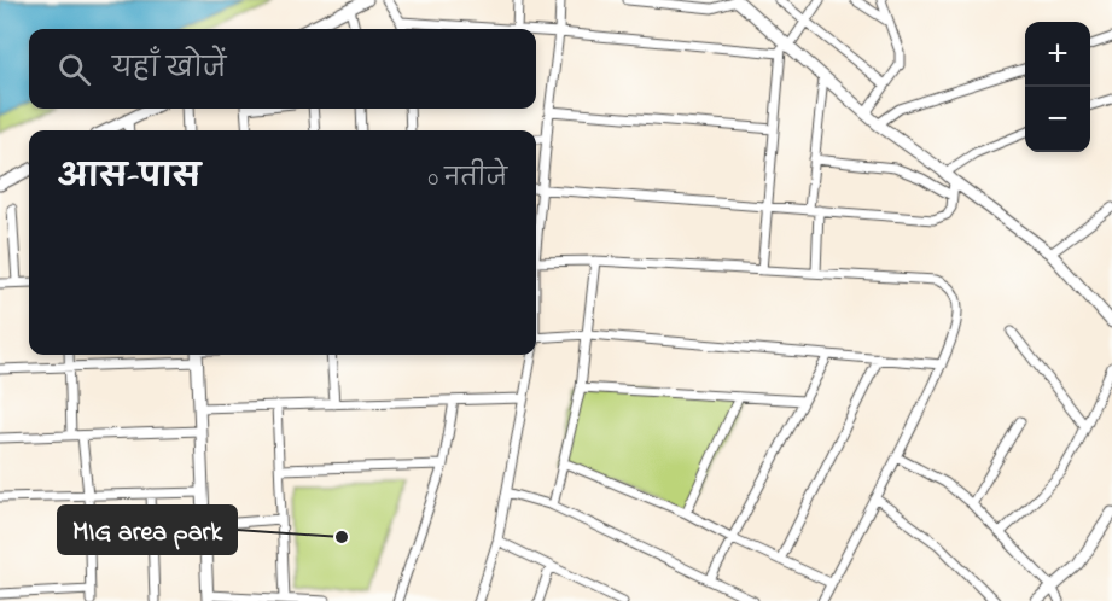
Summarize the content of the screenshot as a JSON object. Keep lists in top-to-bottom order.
{
  "places": ["MIG area park"],
  "page": {
    "map_buttons": ["+", "−"],
    "search": "यहाँ खोजें",
    "heading": ["आस-पास", "0 नतीजे"]
  }
}
